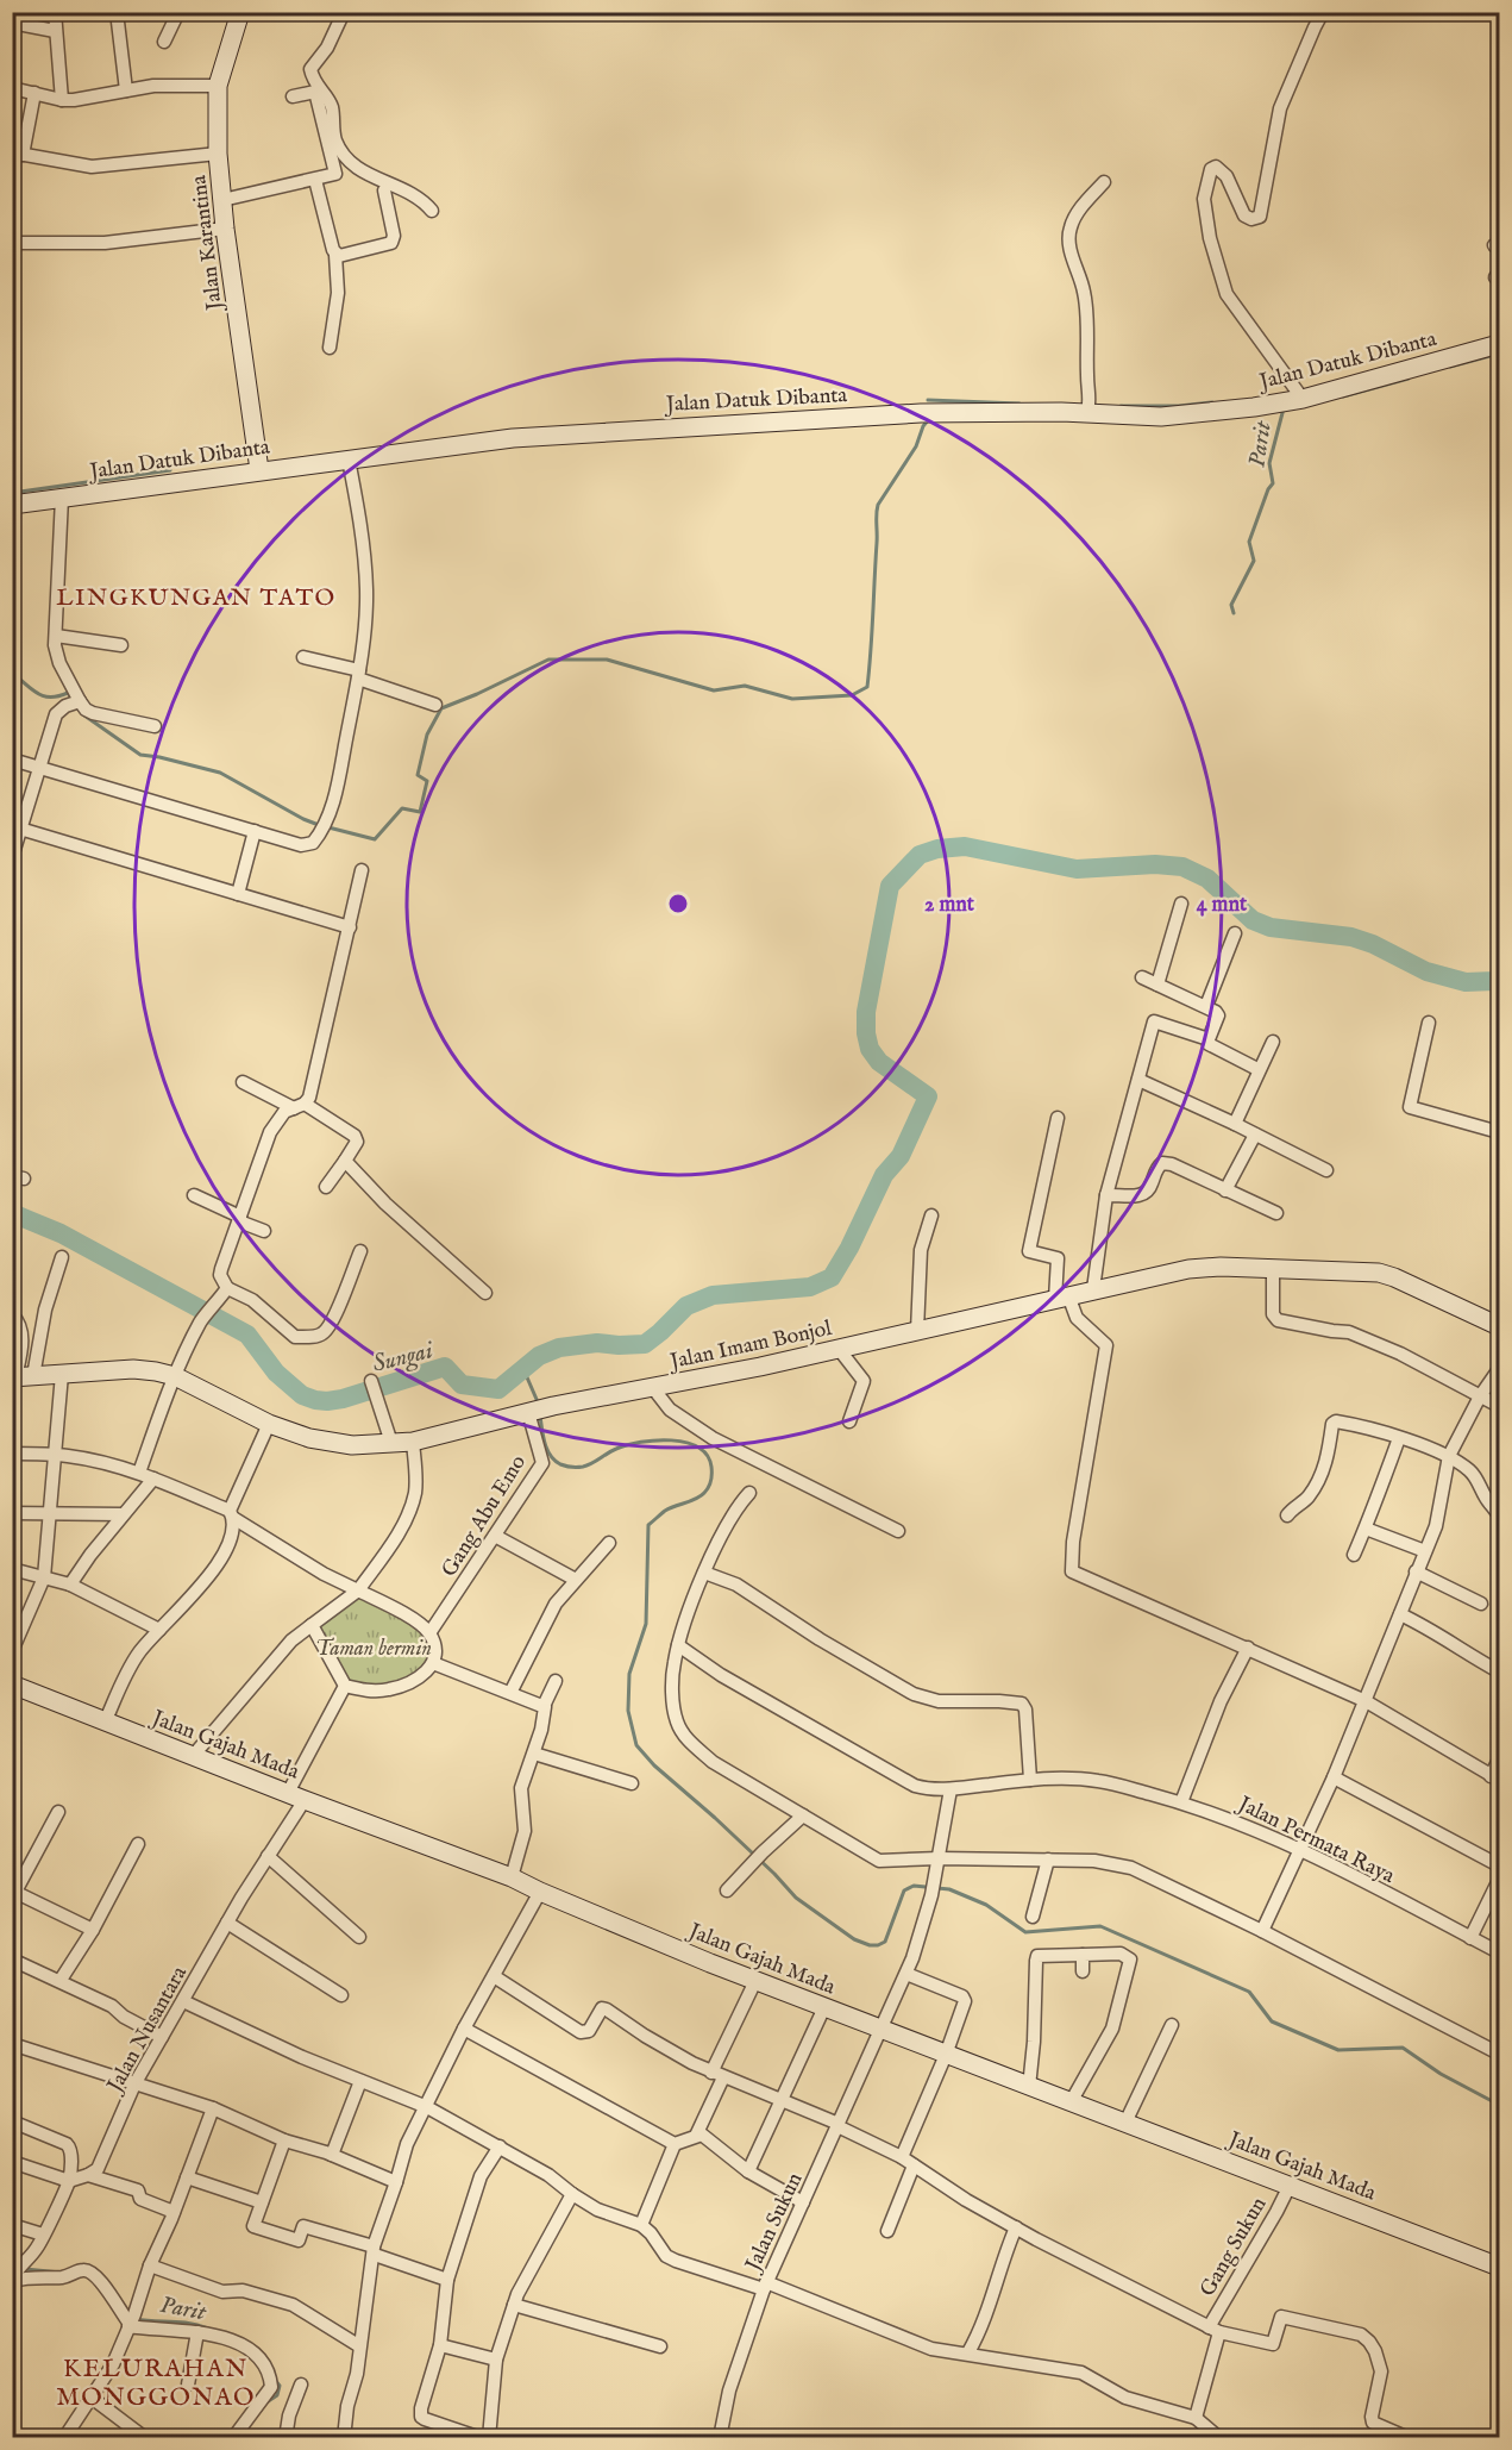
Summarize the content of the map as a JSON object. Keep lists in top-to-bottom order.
{
  "streets": {
    "main road": [
      "Jalan Karantina",
      "Jalan Datuk Dibanta",
      "Jalan Imam Bonjol",
      "Jalan Gajah Mada"
    ],
    "street": [
      "Gang Abu Emo",
      "Jalan Permata Raya",
      "Jalan Nusantara",
      "Jalan Sukun",
      "Gang Sukun"
    ]
  },
  "crossings": [
    ["Jalan Karantina", "Jalan Datuk Dibanta"],
    ["Jalan Imam Bonjol", "Gang Abu Emo"],
    ["Gang Abu Emo", "Jalan Nusantara"],
    ["Jalan Gajah Mada", "Jalan Nusantara"],
    ["Jalan Gajah Mada", "Jalan Sukun"],
    ["Jalan Gajah Mada", "Gang Sukun"],
    ["Jalan Permata Raya", "Jalan Sukun"]
  ],
  "districts": ["LINGKUNGAN TATO", "KELURAHAN MONGGONAO"],
  "water": ["Parit", "Sungai"],
  "parks": ["Taman bermin"],
  "rings": ["2 mnt", "4 mnt"]
}
